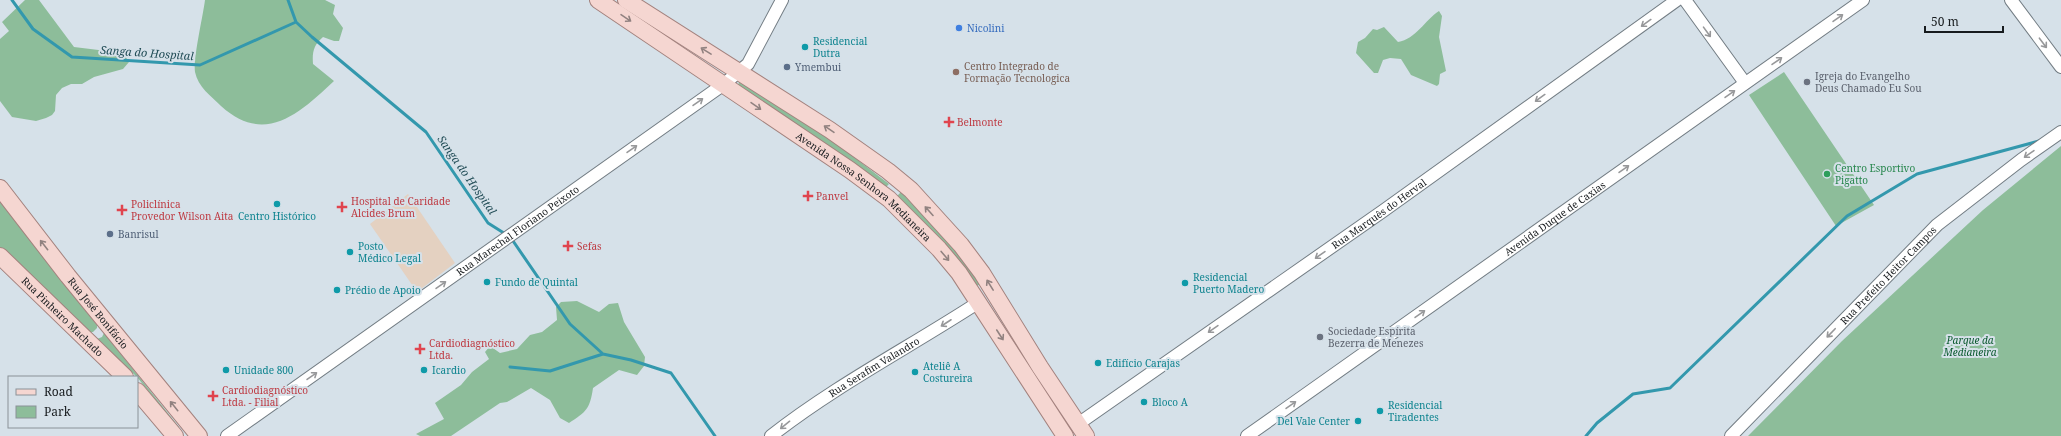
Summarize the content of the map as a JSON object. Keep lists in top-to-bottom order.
{
  "streets": {
    "main road": ["Avenida Nossa Senhora Medianeira", "Rua José Bonifácio", "Rua Pinheiro Machado"],
    "street": [
      "Rua Marquês do Herval",
      "Avenida Duque de Caxias",
      "Rua Marechal Floriano Peixoto",
      "Rua Prefeito Heitor Campos",
      "Rua Serafim Valandro"
    ]
  },
  "crossings": [
    ["Avenida Nossa Senhora Medianeira", "Rua Marquês do Herval"],
    ["Avenida Nossa Senhora Medianeira", "Rua Marechal Floriano Peixoto"],
    ["Avenida Nossa Senhora Medianeira", "Rua Serafim Valandro"]
  ],
  "one_way": [
    "Rua Marquês do Herval",
    "Avenida Duque de Caxias",
    "Rua Marechal Floriano Peixoto",
    "Rua Prefeito Heitor Campos",
    "Rua José Bonifácio",
    "Rua Serafim Valandro"
  ],
  "water": ["Sanga do Hospital"],
  "parks": ["Parque da Medianeira"],
  "places": {
    "other": [
      "Nicolini",
      "Residencial Dutra",
      "Ymembui",
      "Centro Integrado de Formação Tecnologica",
      "Igreja do Evangelho Deus Chamado Eu Sou",
      "Centro Esportivo Pigatto",
      "Centro Histórico",
      "Banrisul",
      "Posto Médico Legal",
      "Fundo de Quintal",
      "Residencial Puerto Madero",
      "Prédio de Apoio",
      "Sociedade Espírita Bezerra de Menezes",
      "Edifício Carajas",
      "Unidade 800",
      "Icardio",
      "Ateliê A Costureira",
      "Bloco A",
      "Residencial Tiradentes",
      "Del Vale Center"
    ],
    "health": [
      "Belmonte",
      "Panvel",
      "Hospital de Caridade Alcides Brum",
      "Policlínica Provedor Wilson Aita",
      "Sefas",
      "Cardiodiagnóstico Ltda.",
      "Cardiodiagnóstico Ltda. - Filial"
    ]
  },
  "legend": ["Road", "Park"],
  "scale_bar": "50 m"
}
